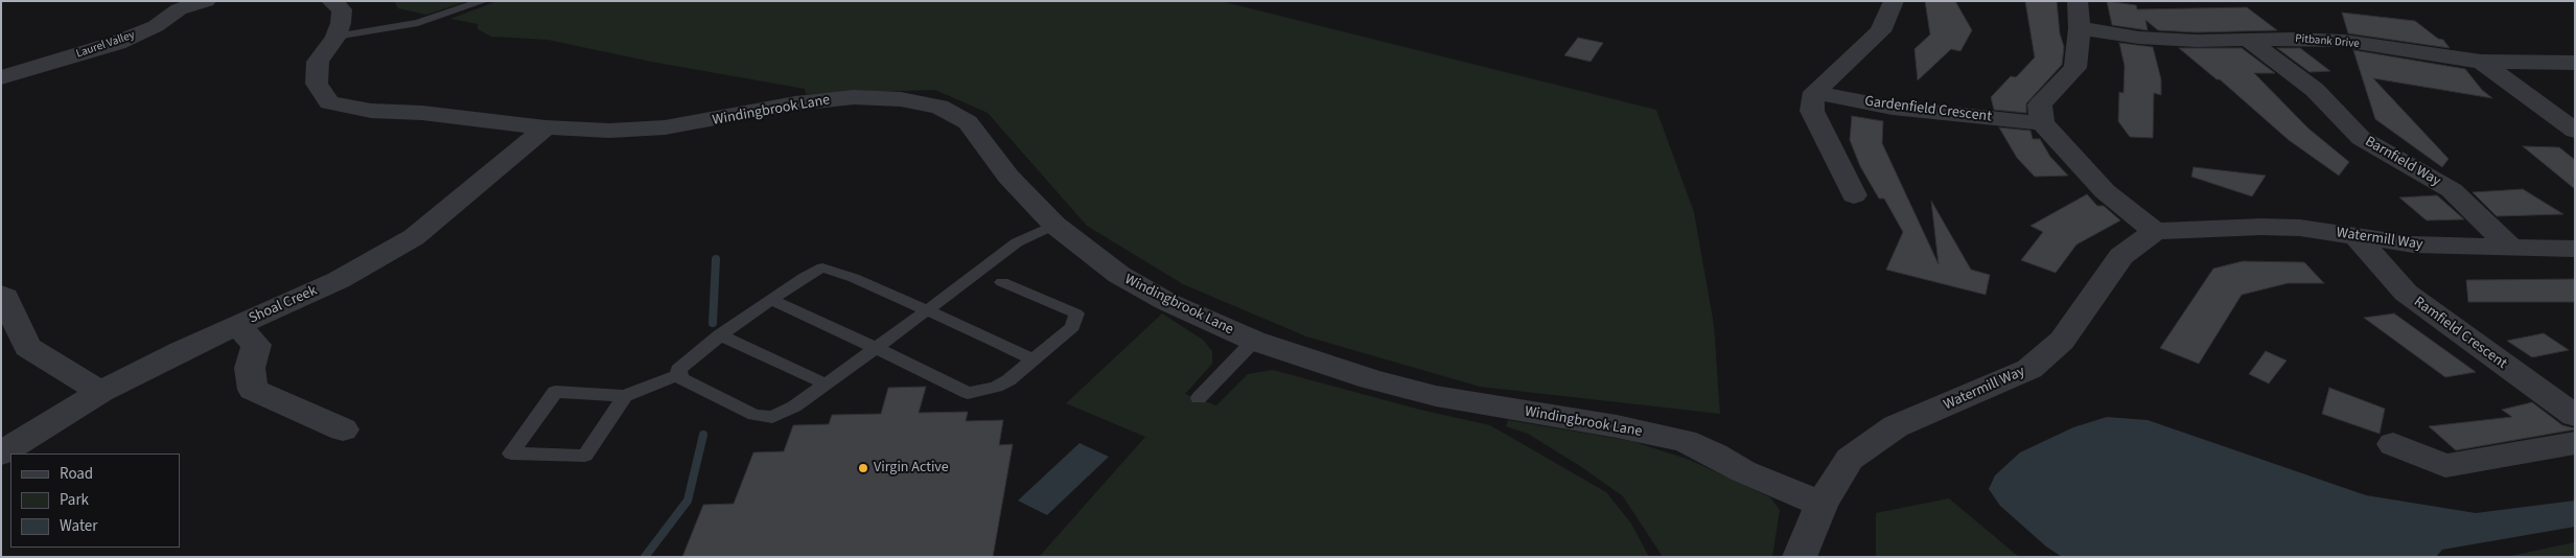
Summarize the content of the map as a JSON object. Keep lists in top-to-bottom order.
{
  "streets": {
    "street": [
      "Pitbank Drive",
      "Laurel Valley",
      "Gardenfield Crescent",
      "Windingbrook Lane",
      "Barnfield Way",
      "Watermill Way",
      "Shoal Creek",
      "Ramfield Crescent"
    ]
  },
  "crossings": [
    ["Pitbank Drive", "Barnfield Way"],
    ["Windingbrook Lane", "Watermill Way"],
    ["Windingbrook Lane", "Shoal Creek"],
    ["Barnfield Way", "Watermill Way"],
    ["Watermill Way", "Ramfield Crescent"]
  ],
  "places": ["Virgin Active"],
  "legend": ["Road", "Park", "Water"]
}
